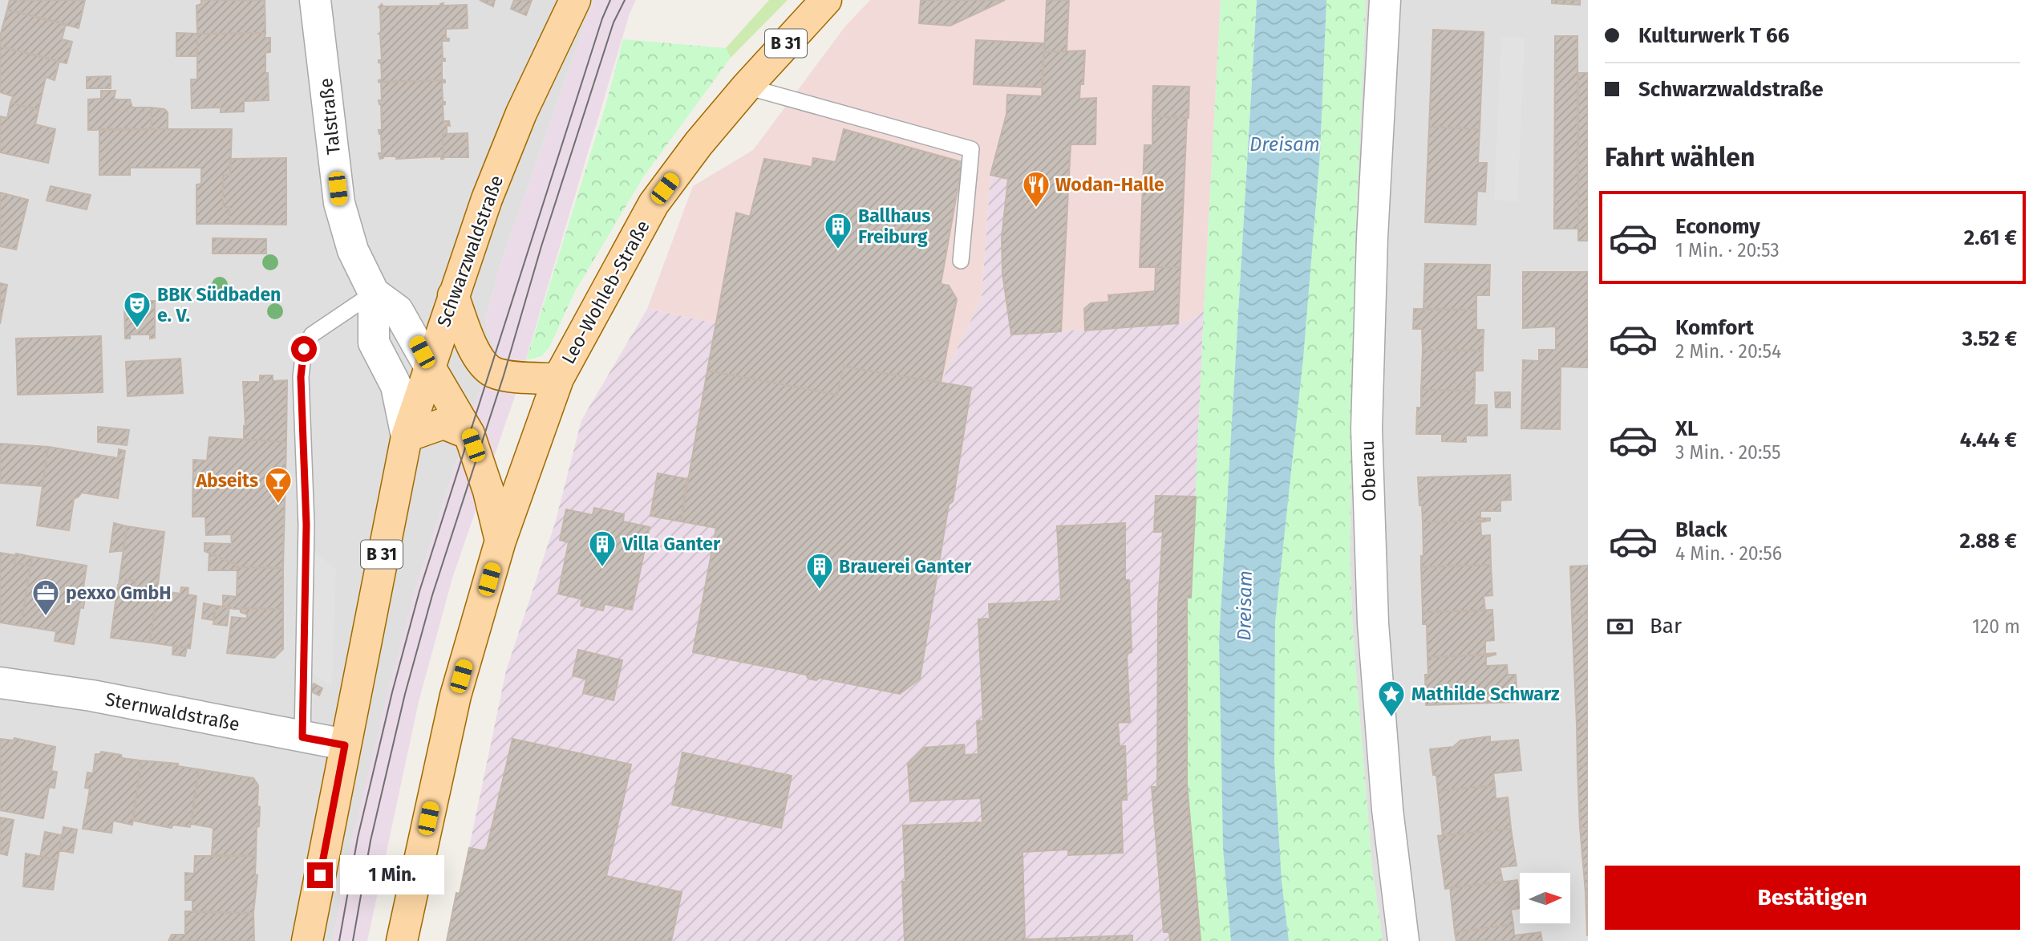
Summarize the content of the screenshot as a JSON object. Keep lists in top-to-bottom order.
{
  "streets": {
    "main road": ["B 31", "Schwarzwaldstraße", "Leo-Wohleb-Straße"],
    "street": ["Talstraße", "Oberau", "Sternwaldstraße"]
  },
  "crossings": [
    ["B 31", "Leo-Wohleb-Straße"],
    ["Talstraße", "Schwarzwaldstraße"],
    ["Schwarzwaldstraße", "Sternwaldstraße"]
  ],
  "water": ["Dreisam"],
  "places": {
    "restaurant": ["Wodan-Halle"],
    "building": ["Ballhaus Freiburg", "Villa Ganter", "Brauerei Ganter"],
    "theatre": ["BBK Südbaden e. V."],
    "bar": ["Abseits"],
    "office": ["pexxo GmbH"],
    "place": ["Mathilde Schwarz"]
  },
  "north": "right",
  "page": {
    "banner": ["Kulturwerk T 66", "Schwarzwaldstraße"],
    "heading": "Fahrt wählen",
    "list": [
      {
        "name": "Economy",
        "note": "1 Min. · 20:53",
        "value": "2.61 €"
      },
      {
        "name": "Komfort",
        "note": "2 Min. · 20:54",
        "value": "3.52 €"
      },
      {
        "name": "XL",
        "note": "3 Min. · 20:55",
        "value": "4.44 €"
      },
      {
        "name": "Black",
        "note": "4 Min. · 20:56",
        "value": "2.88 €"
      }
    ],
    "pay": ["Bar", "120 m"],
    "buttons": "Bestätigen",
    "bubble": "1 Min."
  }
}
